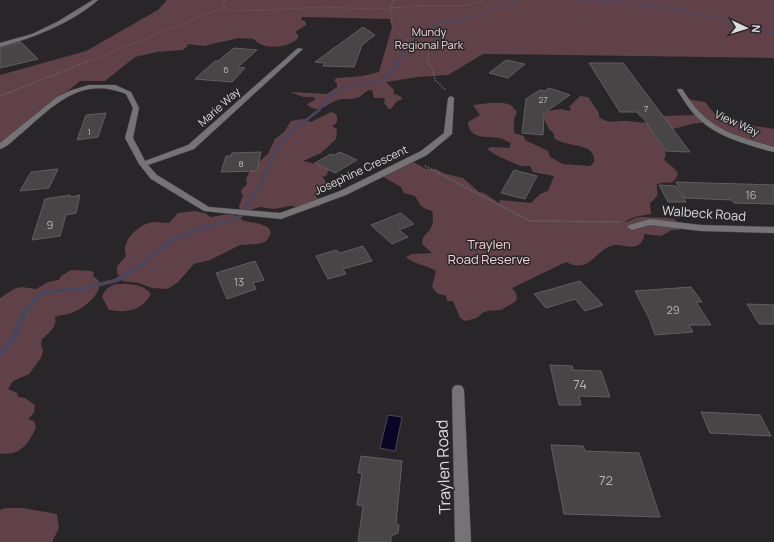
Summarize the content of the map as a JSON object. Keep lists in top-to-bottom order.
{
  "streets": {
    "street": [
      "Marie Way",
      "View Way",
      "Josephine Crescent",
      "Walbeck Road",
      "Traylen Road"
    ]
  },
  "crossings": [
    ["Marie Way", "Josephine Crescent"]
  ],
  "parks": ["Mundy Regional Park", "Traylen Road Reserve"],
  "house_numbers": [
    "6",
    "27",
    "7",
    "1",
    "8",
    "16",
    "9",
    "13",
    "29",
    "74",
    "72"
  ],
  "north": "right"
}
